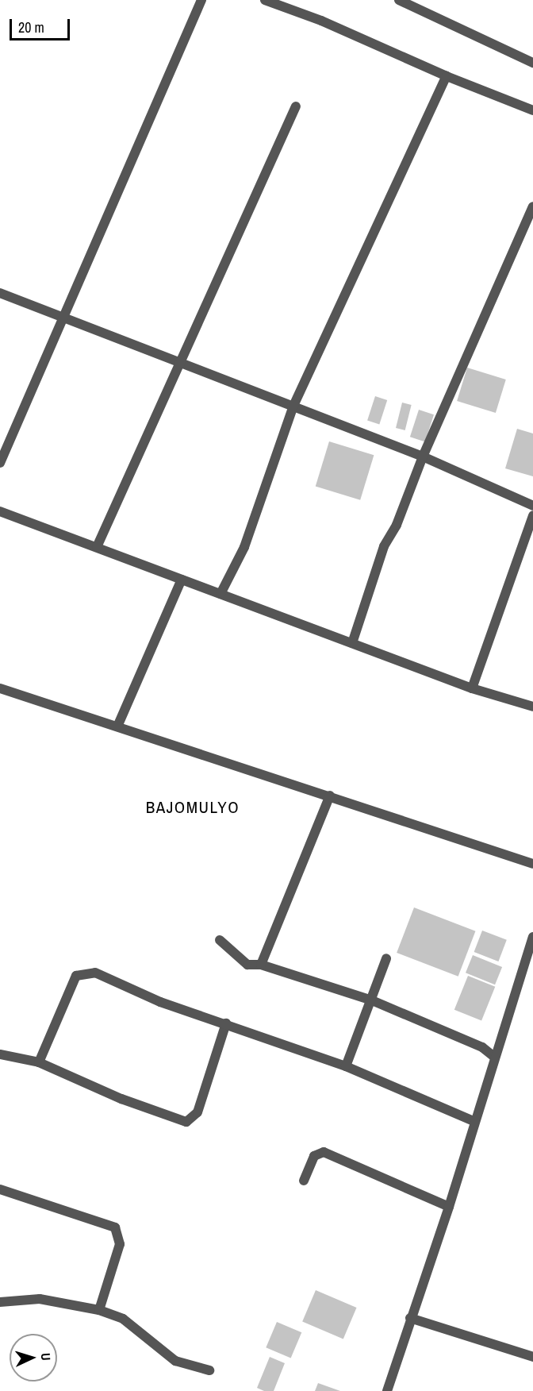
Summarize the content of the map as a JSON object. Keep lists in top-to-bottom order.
{
  "districts": ["BAJOMULYO"],
  "scale_bar": "20 m",
  "north": "right"
}
